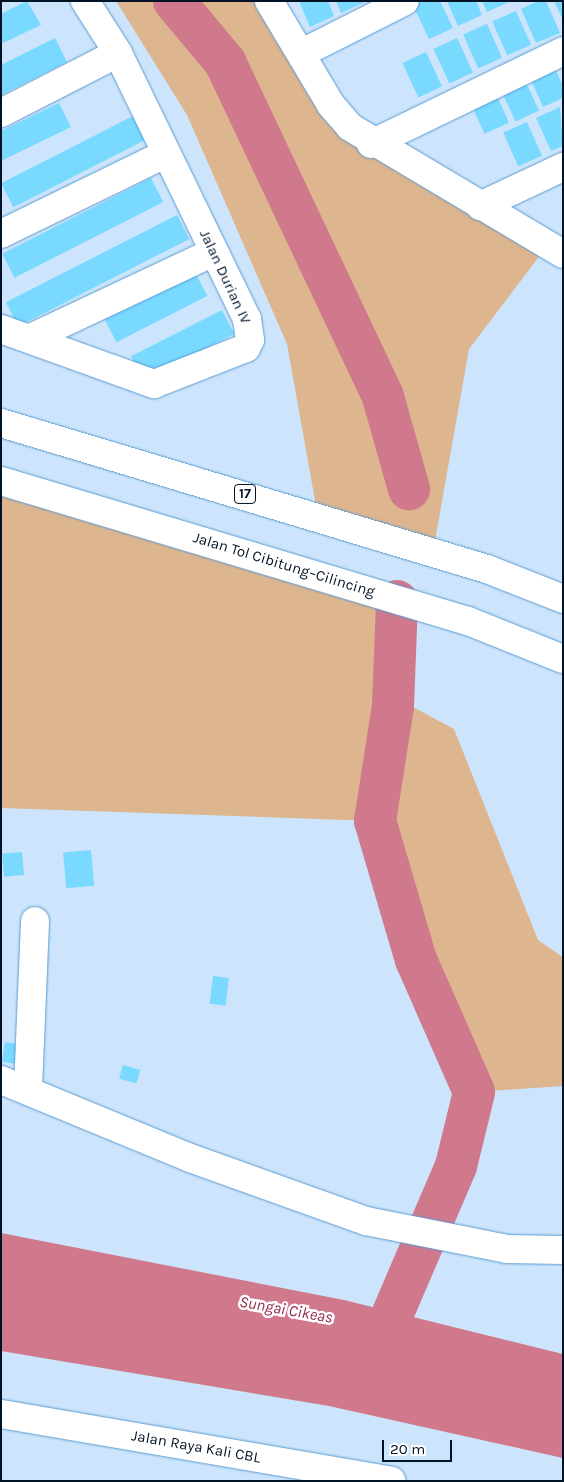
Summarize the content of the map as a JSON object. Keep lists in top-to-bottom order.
{
  "streets": {
    "main road": [
      "Jalan Durian IV",
      "17",
      "Jalan Tol Cibitung–Cilincing",
      "Jalan Raya Kali CBL"
    ]
  },
  "water": ["Sungai Cikeas"],
  "scale_bar": "20 m"
}
